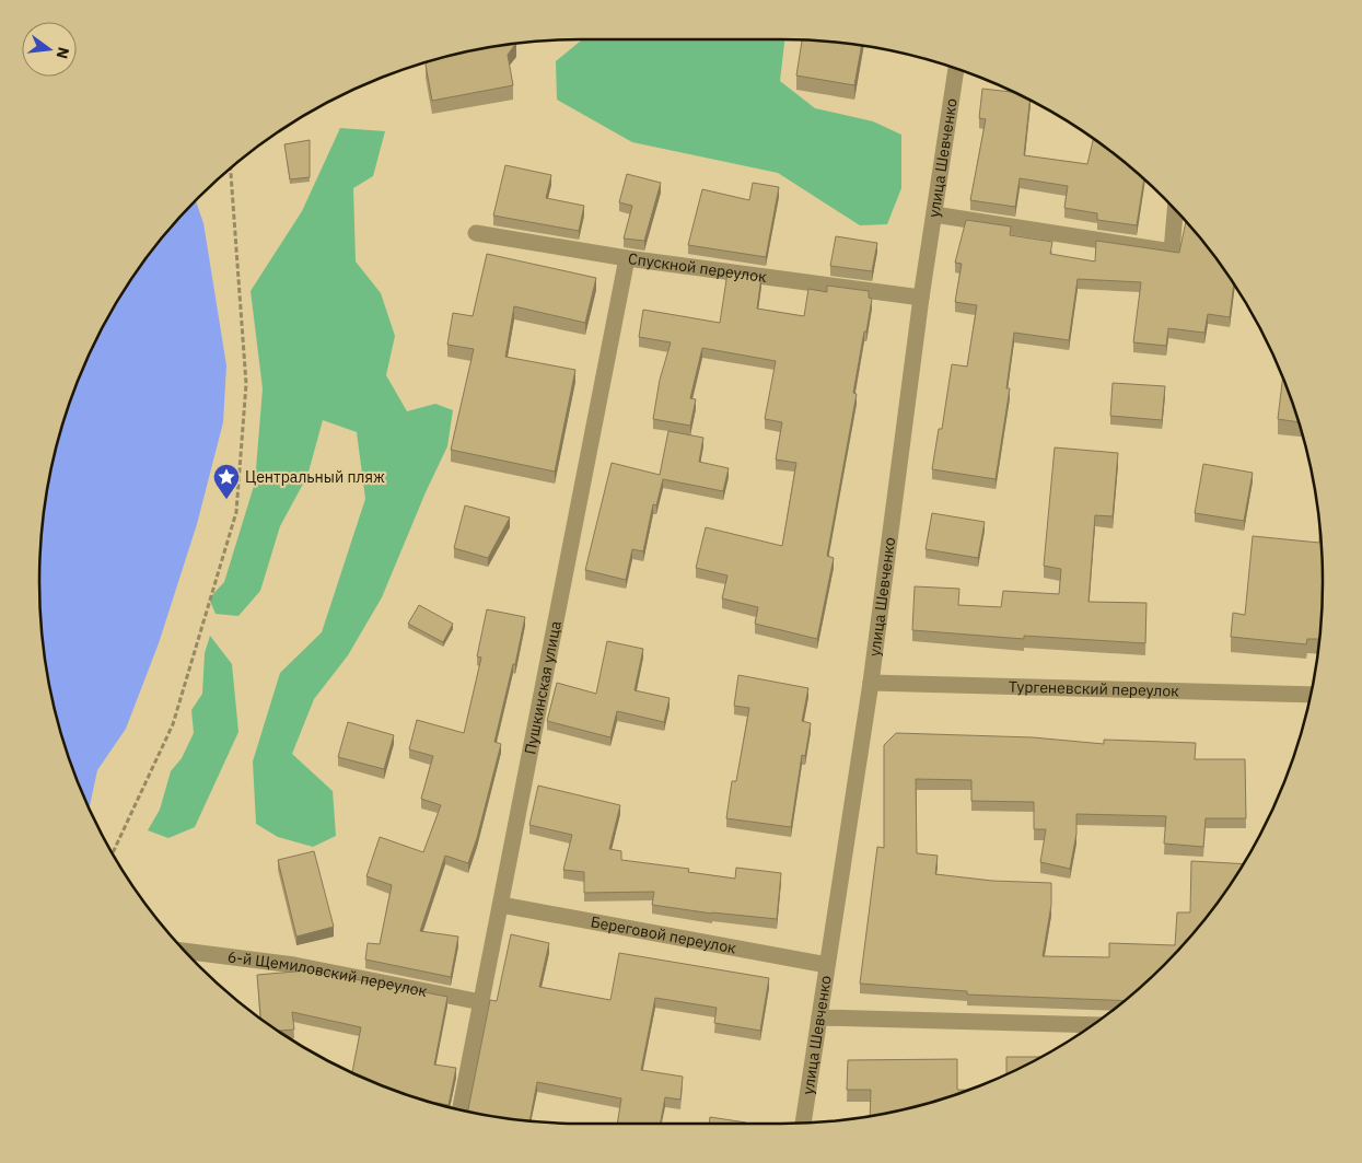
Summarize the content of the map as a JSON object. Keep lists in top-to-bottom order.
{
  "streets": {
    "street": [
      "улица Шевченко",
      "Спускной переулок",
      "Пушкинская улица",
      "Тургеневский переулок",
      "Береговой переулок",
      "6-й Щемиловский переулок"
    ]
  },
  "crossings": [
    ["улица Шевченко", "Спускной переулок"],
    ["улица Шевченко", "Тургеневский переулок"],
    ["улица Шевченко", "Береговой переулок"],
    ["Спускной переулок", "Пушкинская улица"],
    ["Пушкинская улица", "Береговой переулок"],
    ["Пушкинская улица", "6-й Щемиловский переулок"]
  ],
  "places": {
    "place": ["Центральный пляж"]
  },
  "north": "right"
}
